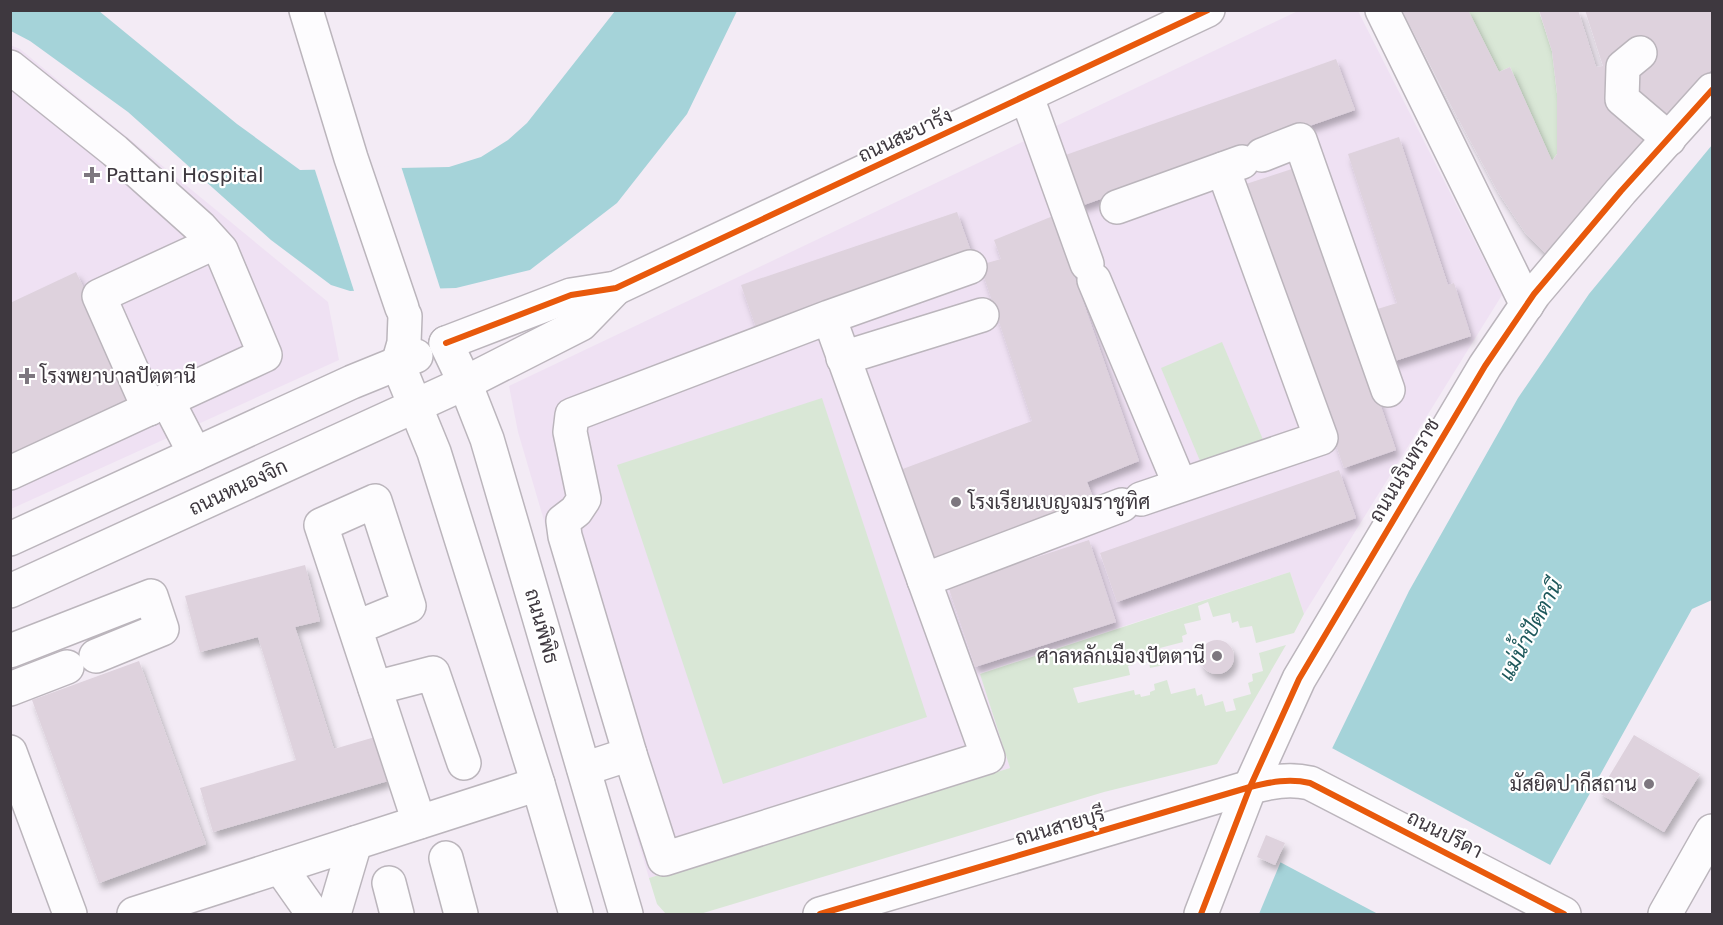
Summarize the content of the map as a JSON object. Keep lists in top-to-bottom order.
{
  "streets": {
    "street": [
      "ถนนสะบารัง",
      "ถนนนรินทราช",
      "ถนนหนองจิก",
      "ถนนพิพิธ",
      "ถนนสายบุรี",
      "ถนนปรีดา"
    ]
  },
  "crossings": [
    ["ถนนสะบารัง", "ถนนหนองจิก"],
    ["ถนนนรินทราช", "ถนนสายบุรี"],
    ["ถนนหนองจิก", "ถนนพิพิธ"],
    ["ถนนสายบุรี", "ถนนปรีดา"]
  ],
  "water": ["แม่น้ำปัตตานี"],
  "places": {
    "health": ["Pattani Hospital", "โรงพยาบาลปัตตานี"],
    "other": ["โรงเรียนเบญจมราชูทิศ", "ศาลหลักเมืองปัตตานี", "มัสยิดปากีสถาน"]
  }
}
